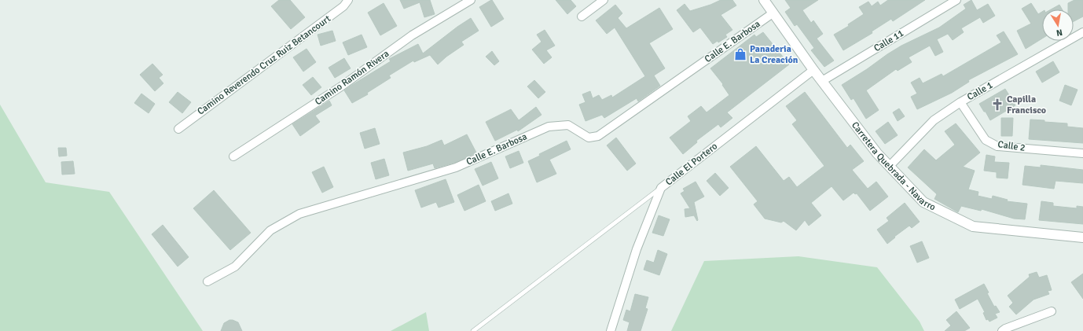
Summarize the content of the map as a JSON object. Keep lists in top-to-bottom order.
{
  "streets": {
    "street": [
      "Calle 11",
      "Calle E. Barbosa",
      "Camino Reverendo Cruz Ruiz Betancourt",
      "Camino Ramón Rivera",
      "Calle 1",
      "Calle 2",
      "Calle El Portero",
      "Carretera Quebrada - Navarro"
    ]
  },
  "crossings": [
    ["Calle 11", "Carretera Quebrada - Navarro"],
    ["Calle E. Barbosa", "Carretera Quebrada - Navarro"],
    ["Calle 1", "Calle 2"],
    ["Calle 1", "Carretera Quebrada - Navarro"],
    ["Calle El Portero", "Carretera Quebrada - Navarro"]
  ],
  "places": {
    "shop": ["Panaderia La Creación"],
    "church": ["Capilla Francisco"]
  },
  "north": "bottom"
}
